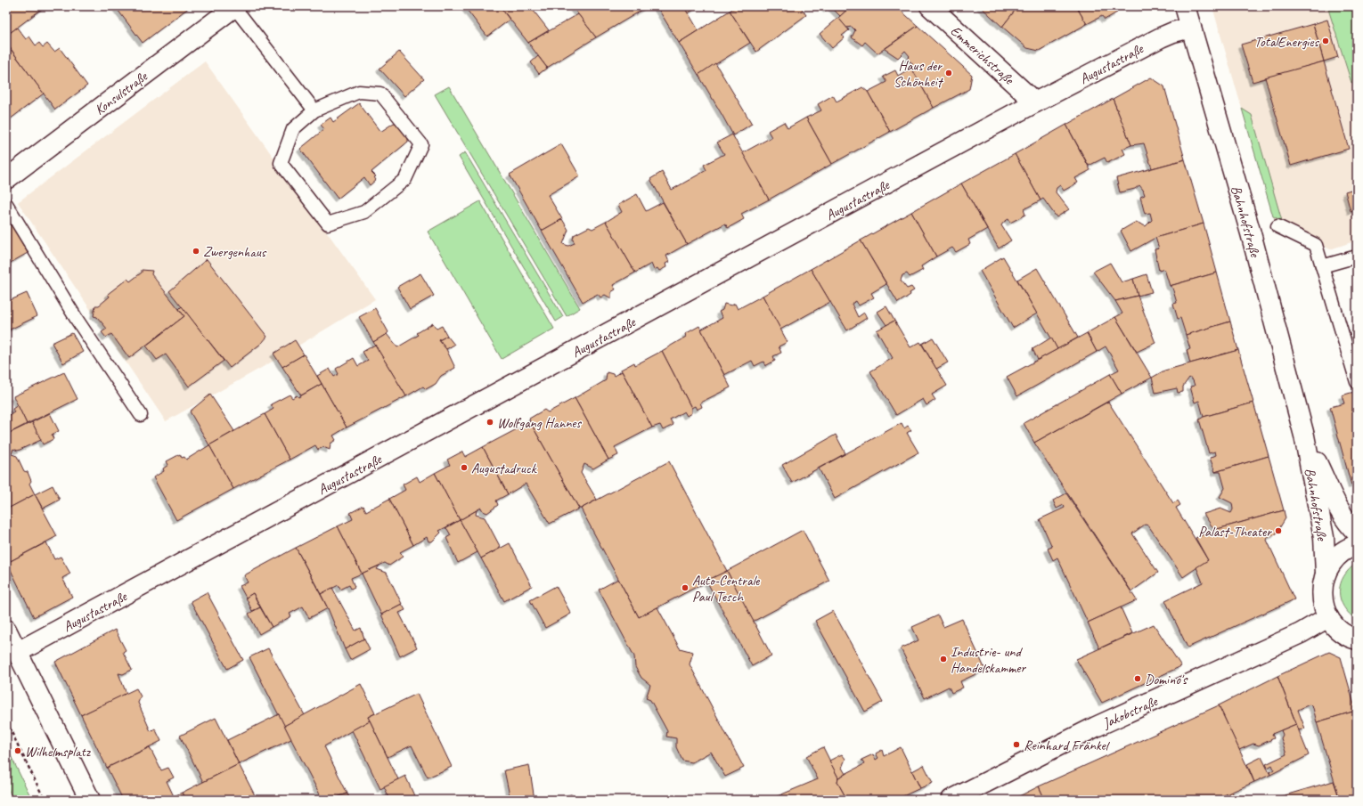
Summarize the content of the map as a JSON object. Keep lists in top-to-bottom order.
{
  "streets": {
    "street": [
      "Emmerichstraße",
      "Augustastraße",
      "Konsulstraße",
      "Bahnhofstraße",
      "Jakobstraße"
    ]
  },
  "crossings": [
    ["Emmerichstraße", "Augustastraße"],
    ["Augustastraße", "Bahnhofstraße"],
    ["Bahnhofstraße", "Jakobstraße"]
  ],
  "places": [
    "TotalEnergies",
    "Haus der Schönheit",
    "Zwergenhaus",
    "Wolfgang Hannes",
    "Augustadruck",
    "Palast-Theater",
    "Auto-Centrale Paul Tesch",
    "Industrie- und Handelskammer",
    "Domino's",
    "Reinhard Fränkel",
    "Wilhelmsplatz"
  ]
}
